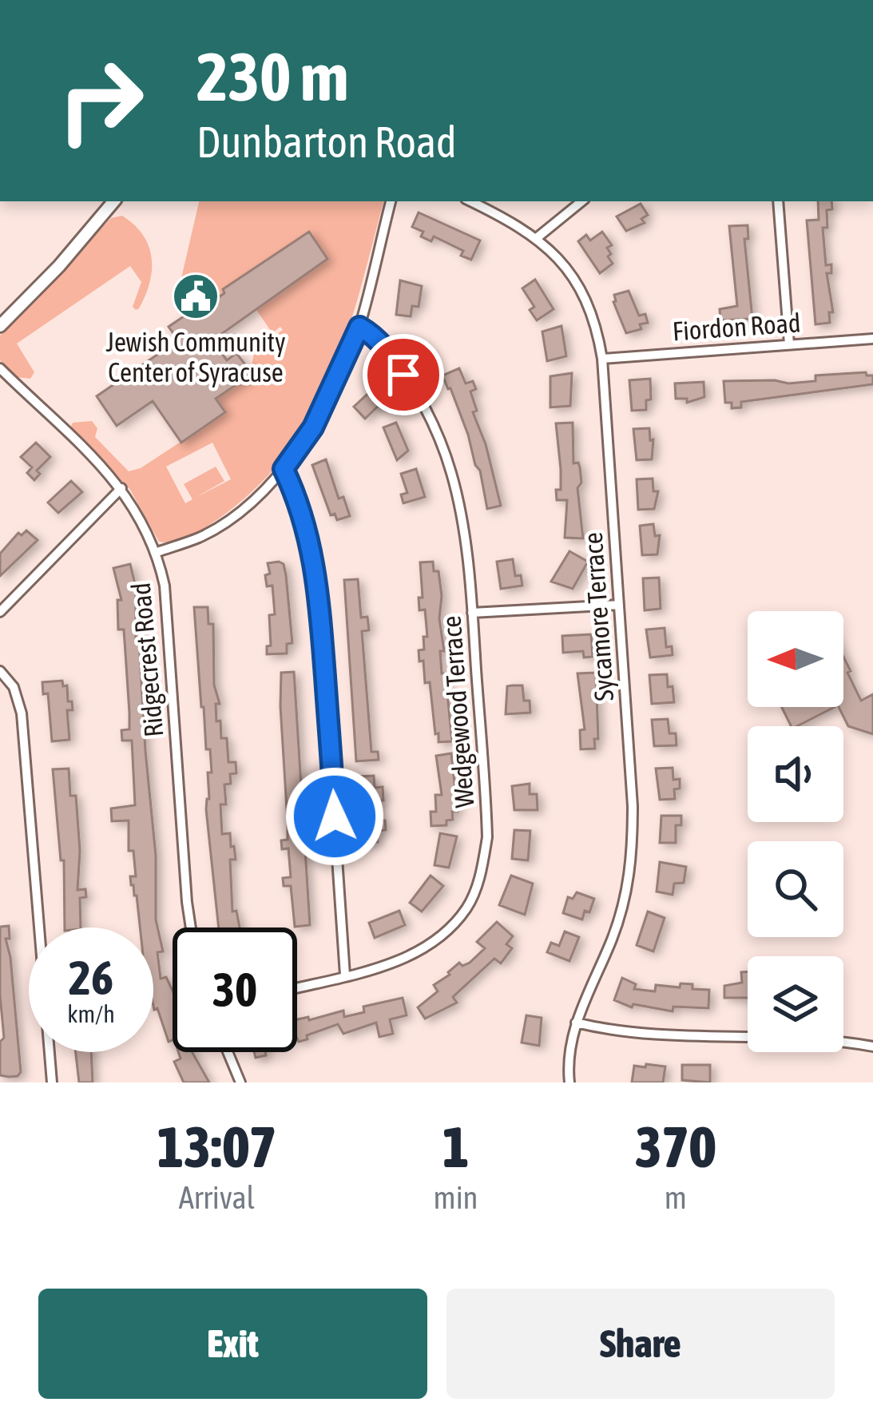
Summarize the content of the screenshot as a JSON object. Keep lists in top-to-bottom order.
{
  "streets": {
    "street": [
      "Fiordon Road",
      "Sycamore Terrace",
      "Ridgecrest Road",
      "Wedgewood Terrace"
    ]
  },
  "crossings": [
    ["Fiordon Road", "Sycamore Terrace"]
  ],
  "places": {
    "public building": ["Jewish Community Center of Syracuse"]
  },
  "north": "left",
  "page": {
    "turn": ["230 m", "Dunbarton Road"],
    "speed": "26 km/h",
    "limit": "30",
    "eta": [
      "13:07",
      "Arrival",
      "1",
      "min",
      "370",
      "m"
    ],
    "buttons": ["Exit", "Share"]
  }
}
